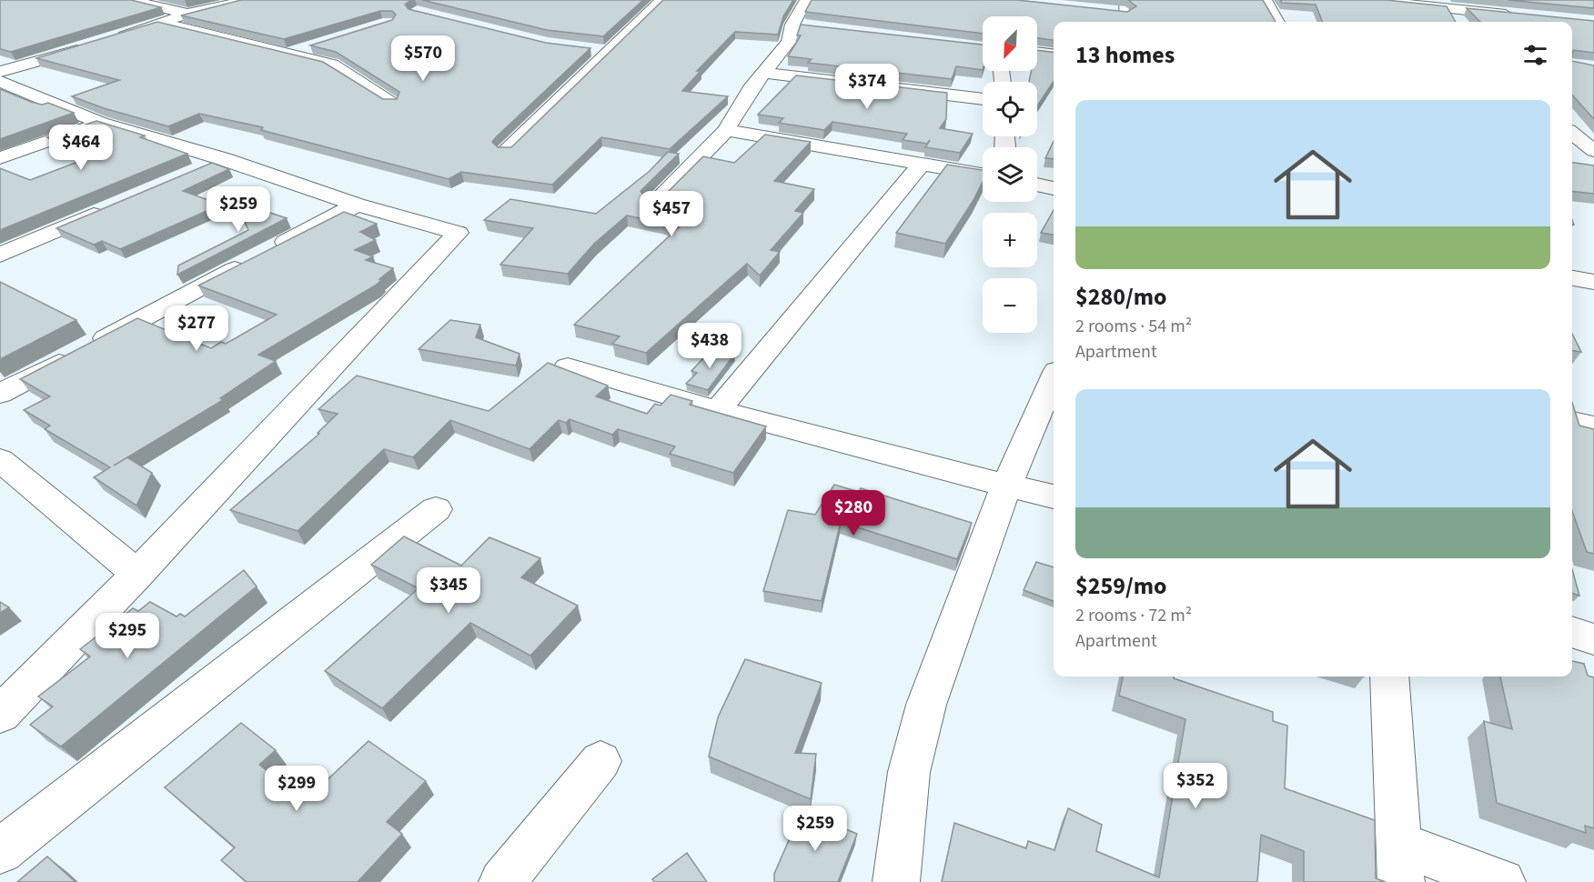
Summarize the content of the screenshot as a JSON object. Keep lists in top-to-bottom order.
{
  "north": "bottom left",
  "page": {
    "map_buttons": ["+", "−"],
    "heading": "13 homes",
    "price": [
      "$570",
      "$374",
      "$464",
      "$259",
      "$457",
      "$277",
      "$438",
      "$280",
      "$345",
      "$295",
      "$352",
      "$299",
      "$259"
    ],
    "list": [
      {
        "name": "$280/mo",
        "note": "2 rooms · 54 m² · Apartment"
      },
      {
        "name": "$259/mo",
        "note": "2 rooms · 72 m² · Apartment"
      }
    ]
  }
}
